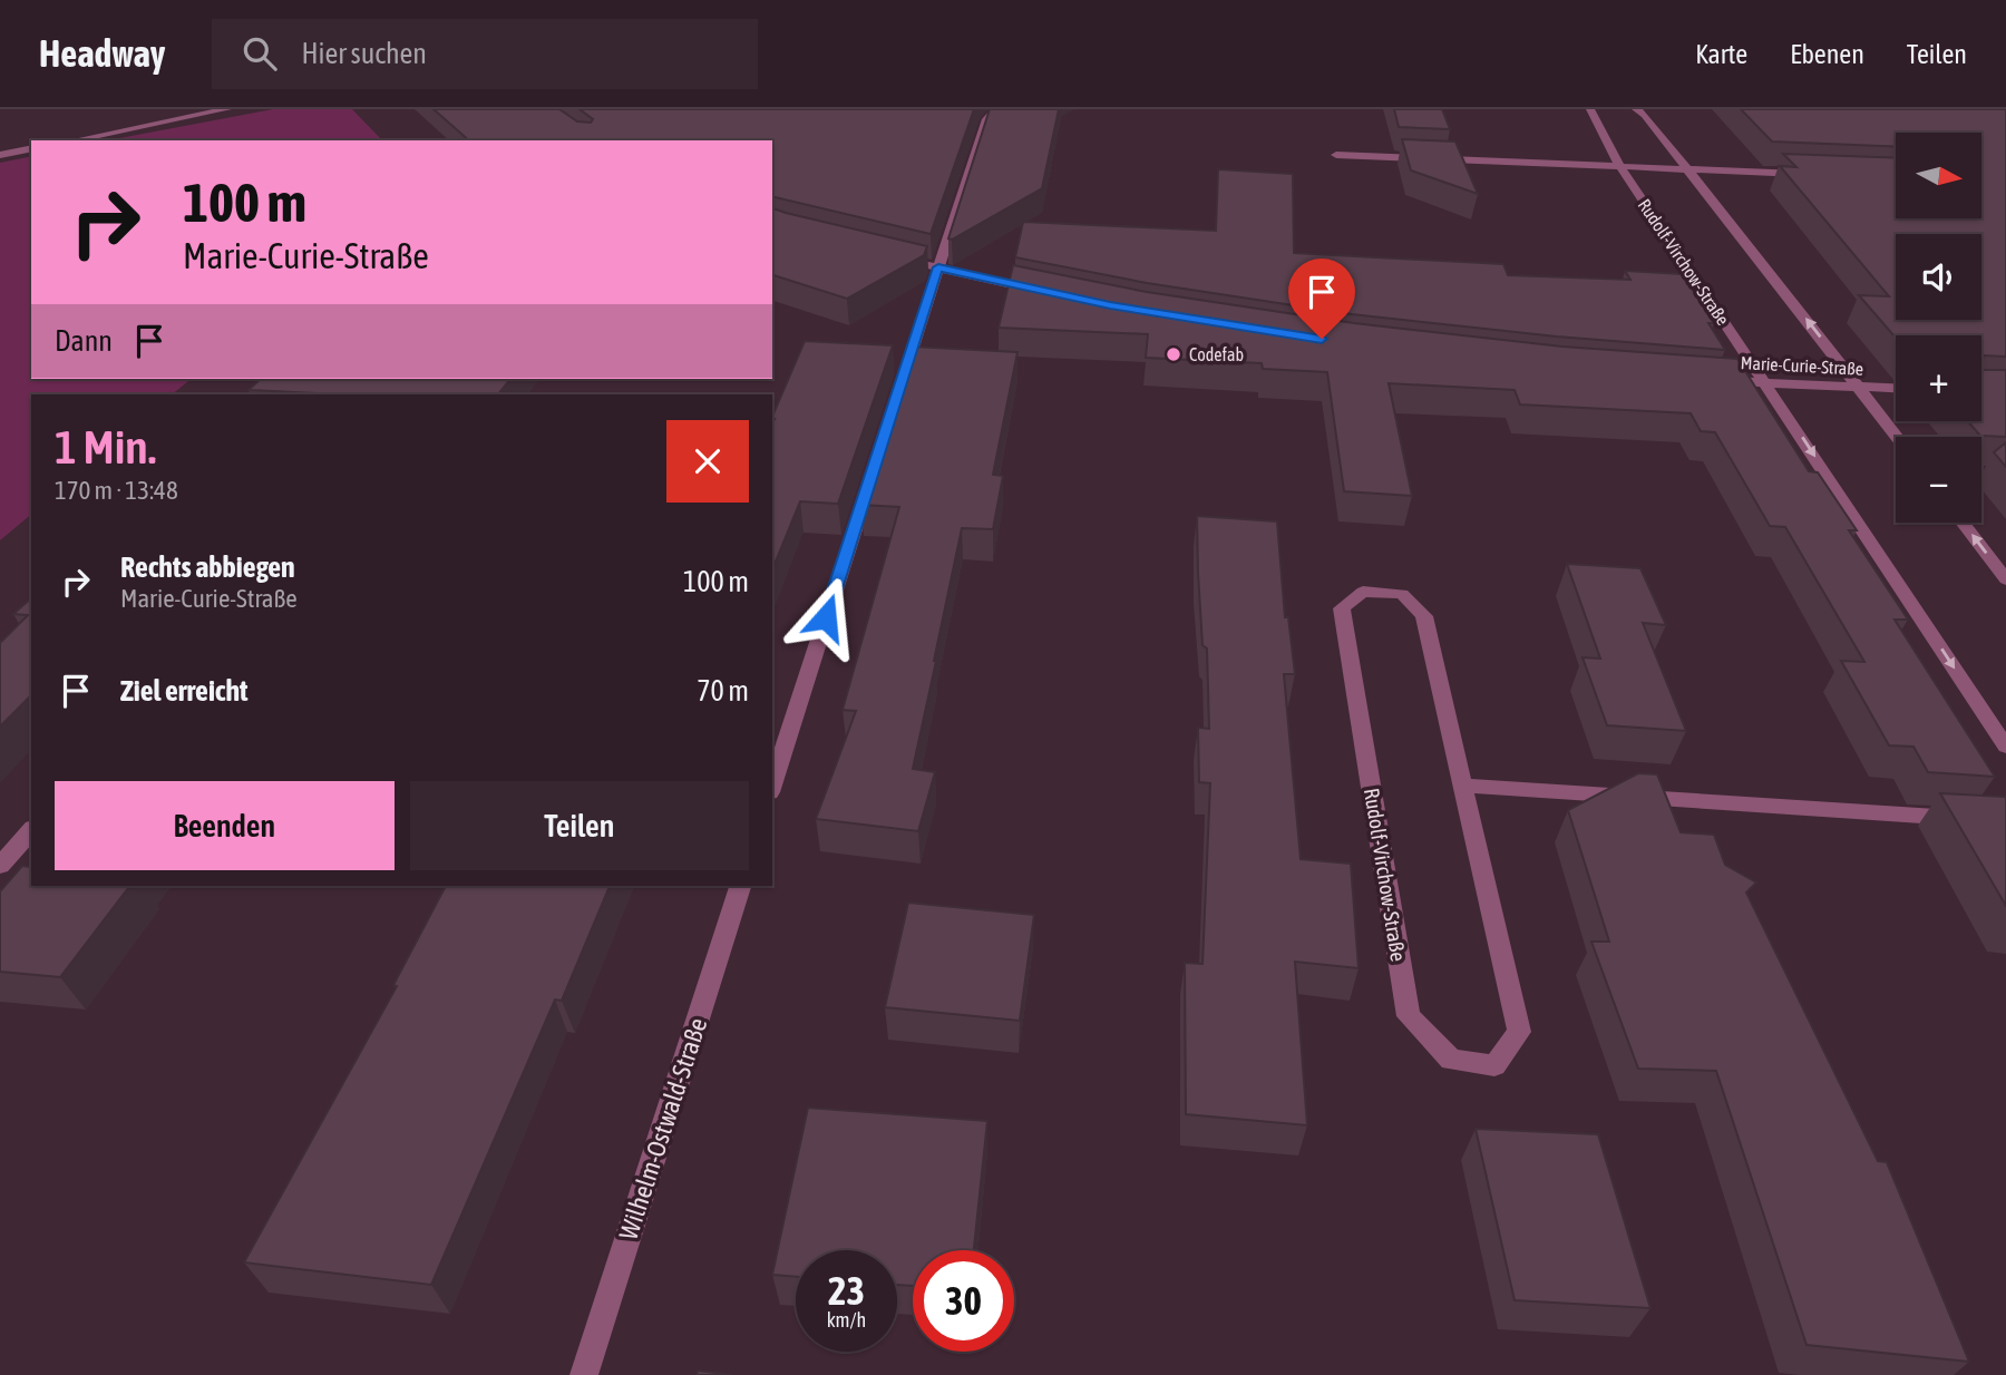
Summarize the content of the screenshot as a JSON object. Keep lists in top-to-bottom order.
{
  "streets": {
    "street": ["Rudolf-Virchow-Straße", "Marie-Curie-Straße", "Wilhelm-Ostwald-Straße"]
  },
  "crossings": [
    ["Rudolf-Virchow-Straße", "Marie-Curie-Straße"]
  ],
  "places": ["Codefab"],
  "north": "right",
  "page": {
    "header": "Headway",
    "search": "Hier suchen",
    "nav": ["Karte", "Ebenen", "Teilen"],
    "map_buttons": ["+", "−"],
    "turn": ["100 m", "Marie-Curie-Straße"],
    "then": "Dann",
    "heading": ["1 Min.", "170 m · 13:48"],
    "list": [
      {
        "name": "Rechts abbiegen",
        "note": "Marie-Curie-Straße",
        "value": "100 m"
      },
      {
        "name": "Ziel erreicht",
        "value": "70 m"
      }
    ],
    "buttons": ["Beenden", "Teilen"],
    "speed": "23 km/h",
    "limit": "30"
  }
}
